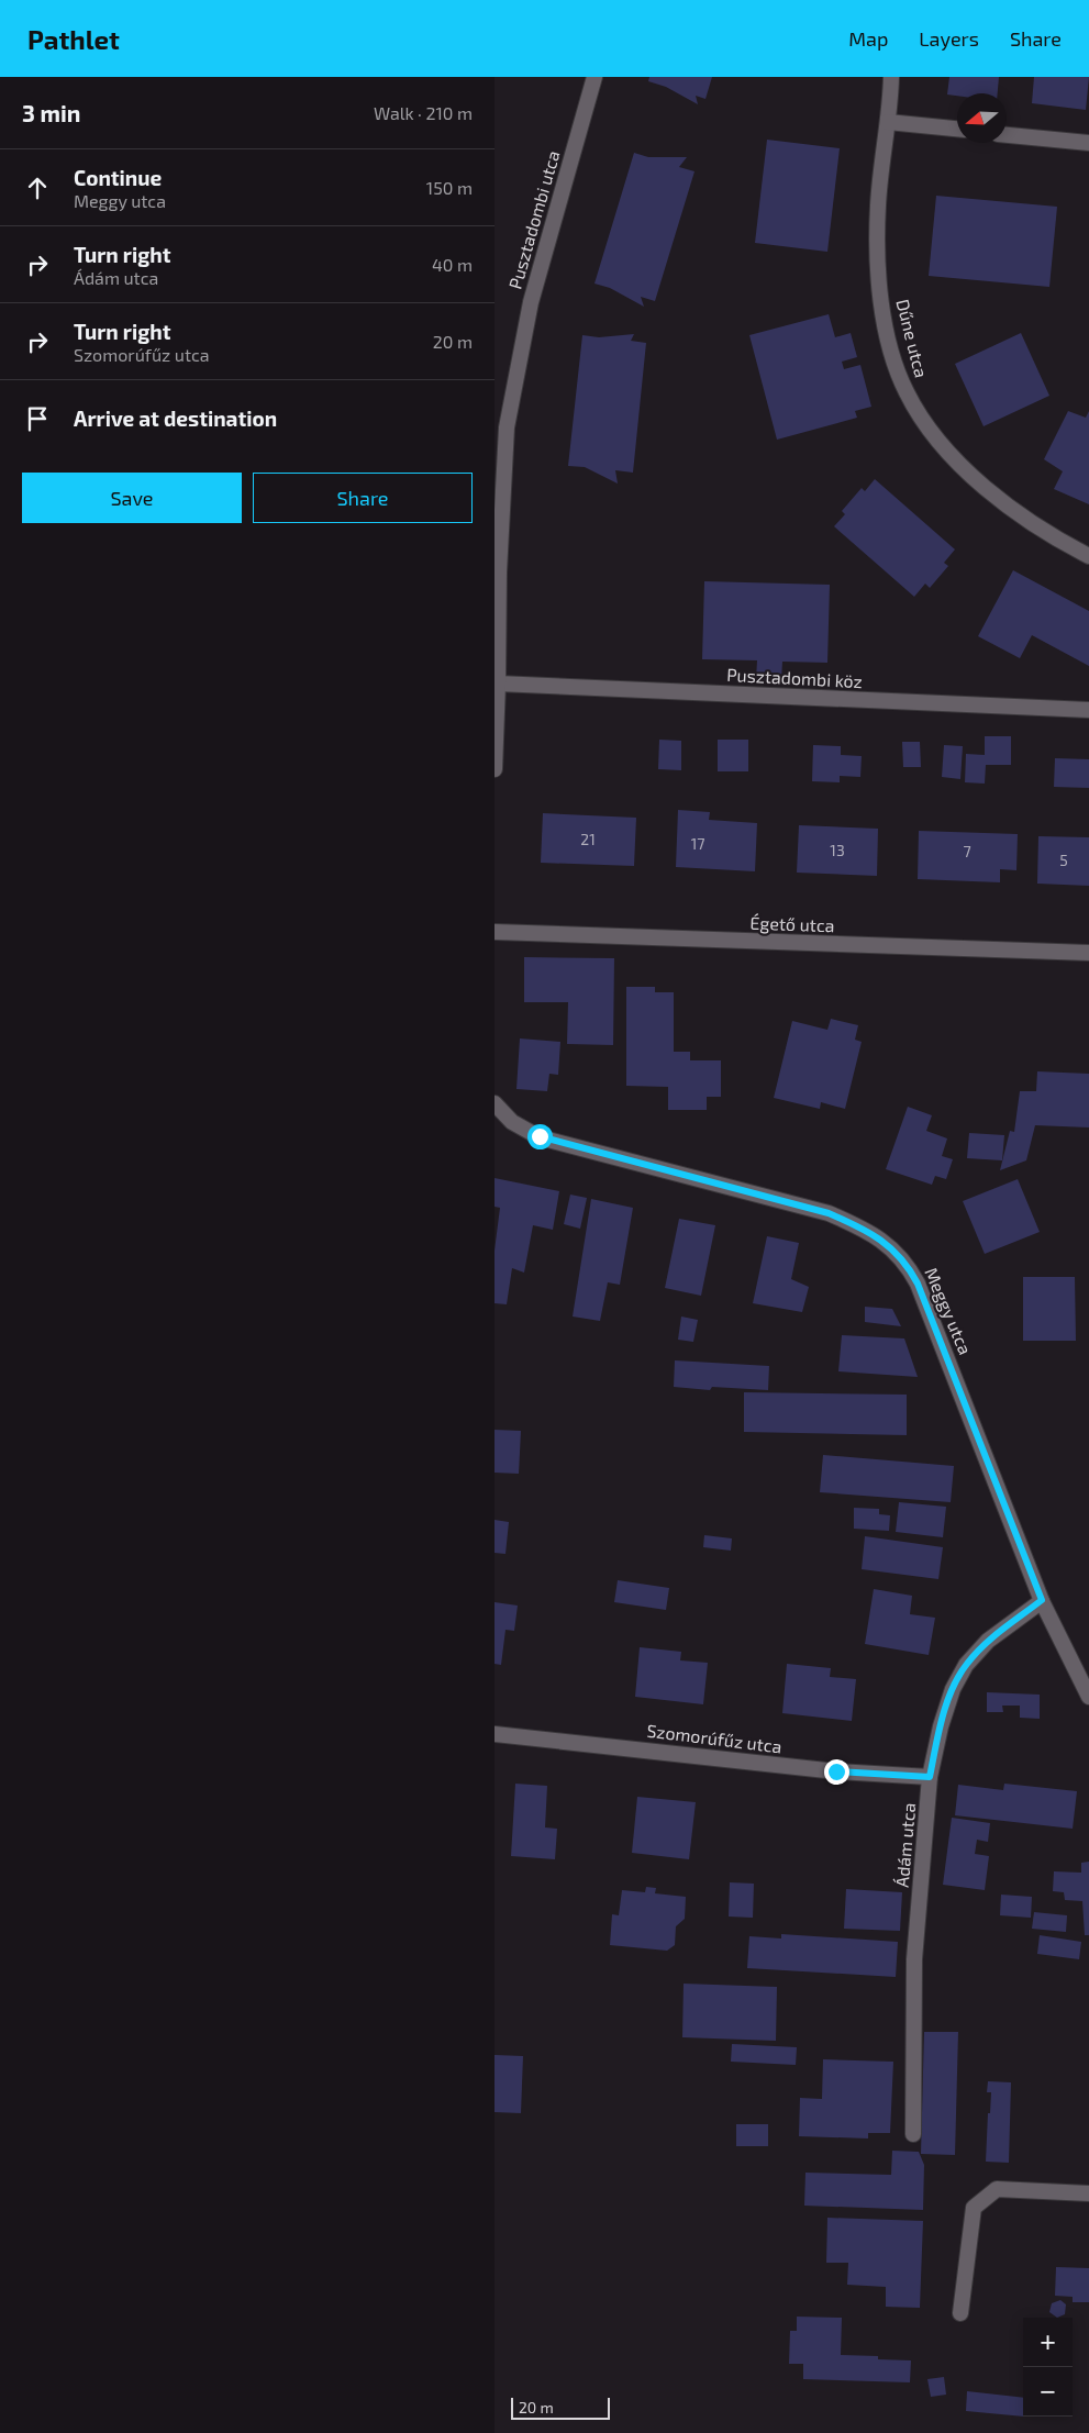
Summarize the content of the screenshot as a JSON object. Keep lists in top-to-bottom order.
{
  "streets": {
    "street": [
      "Pusztadombi utca",
      "Dűne utca",
      "Pusztadombi köz",
      "Égető utca",
      "Meggy utca",
      "Szomorúfűz utca",
      "Ádám utca"
    ]
  },
  "crossings": [
    ["Pusztadombi utca", "Pusztadombi köz"],
    ["Meggy utca", "Ádám utca"],
    ["Szomorúfűz utca", "Ádám utca"]
  ],
  "house_numbers": [
    "21",
    "17",
    "13",
    "7",
    "5"
  ],
  "scale_bar": "20 m",
  "north": "left",
  "page": {
    "header": "Pathlet",
    "nav": ["Map", "Layers", "Share"],
    "heading": ["3 min", "Walk · 210 m"],
    "list": [
      ["Continue", "Meggy utca", "150 m"],
      ["Turn right", "Ádám utca", "40 m"],
      ["Turn right", "Szomorúfűz utca", "20 m"],
      "Arrive at destination"
    ],
    "buttons": ["Save", "Share"],
    "map_buttons": ["+", "−"],
    "scale": "20 m"
  }
}
